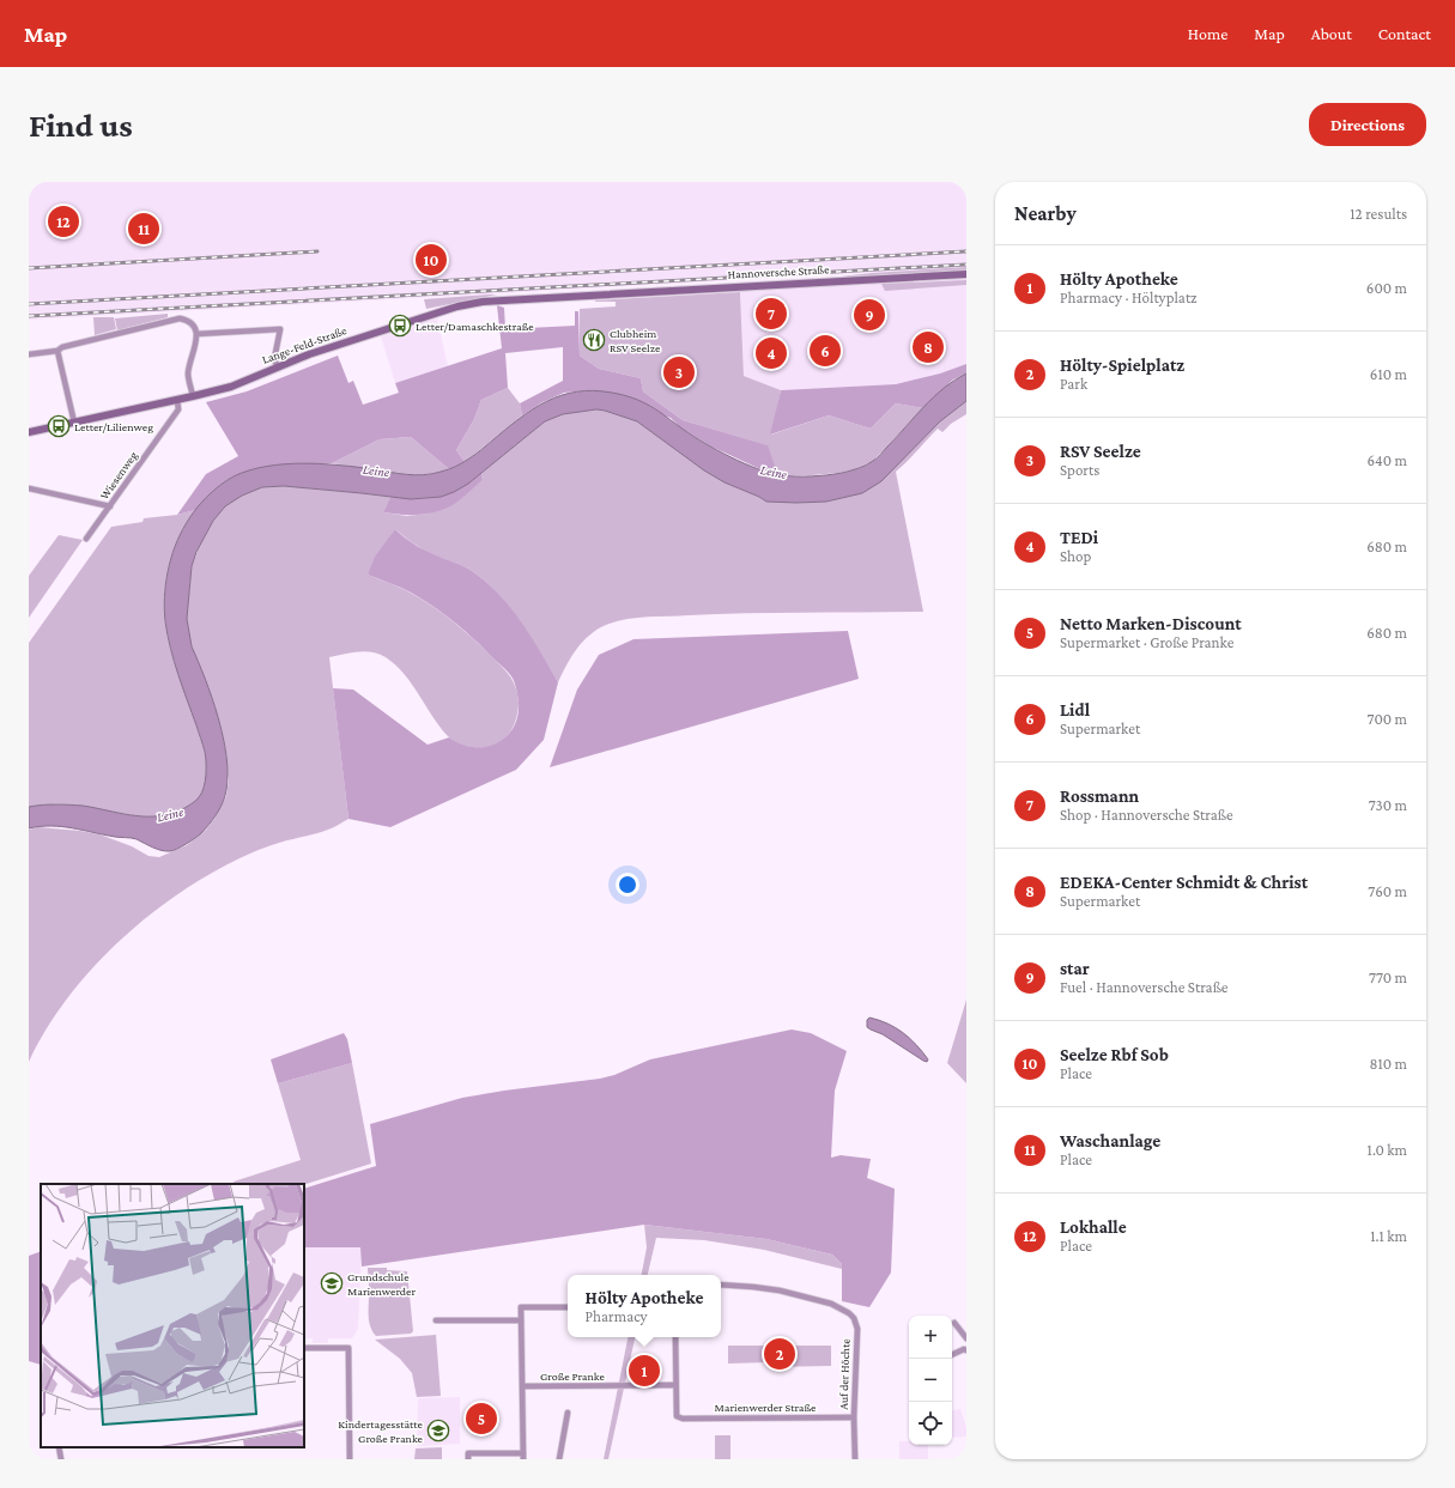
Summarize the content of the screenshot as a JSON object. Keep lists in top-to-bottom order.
{
  "streets": {
    "street": [
      "Hannoversche Straße",
      "Lange-Feld-Straße",
      "Wiesenweg",
      "Auf der Höchte",
      "Große Pranke",
      "Marienwerder Straße"
    ]
  },
  "crossings": [
    ["Hannoversche Straße", "Lange-Feld-Straße"],
    ["Lange-Feld-Straße", "Wiesenweg"],
    ["Auf der Höchte", "Marienwerder Straße"],
    ["Große Pranke", "Marienwerder Straße"]
  ],
  "water": ["Leine"],
  "places": {
    "bus stop": ["Letter/Damaschkestraße", "Letter/Lilienweg"],
    "restaurant": ["Clubheim RSV Seelze"],
    "school or university": ["Grundschule Marienwerder", "Kindertagesstätte Große Pranke"]
  },
  "page": {
    "header": "Map",
    "nav": [
      "Home",
      "Map",
      "About",
      "Contact"
    ],
    "buttons": "Directions",
    "title": "Find us",
    "heading": ["Nearby", "12 results"],
    "pins": [
      "12",
      "11",
      "10",
      "7",
      "9",
      "8",
      "6",
      "4",
      "3",
      "2",
      "1",
      "5"
    ],
    "list": [
      {
        "mark": "1",
        "name": "Hölty Apotheke",
        "note": "Pharmacy · Höltyplatz",
        "value": "600 m"
      },
      {
        "mark": "2",
        "name": "Hölty-Spielplatz",
        "note": "Park",
        "value": "610 m"
      },
      {
        "mark": "3",
        "name": "RSV Seelze",
        "note": "Sports",
        "value": "640 m"
      },
      {
        "mark": "4",
        "name": "TEDi",
        "note": "Shop",
        "value": "680 m"
      },
      {
        "mark": "5",
        "name": "Netto Marken-Discount",
        "note": "Supermarket · Große Pranke",
        "value": "680 m"
      },
      {
        "mark": "6",
        "name": "Lidl",
        "note": "Supermarket",
        "value": "700 m"
      },
      {
        "mark": "7",
        "name": "Rossmann",
        "note": "Shop · Hannoversche Straße",
        "value": "730 m"
      },
      {
        "mark": "8",
        "name": "EDEKA-Center Schmidt & Christ",
        "note": "Supermarket",
        "value": "760 m"
      },
      {
        "mark": "9",
        "name": "star",
        "note": "Fuel · Hannoversche Straße",
        "value": "770 m"
      },
      {
        "mark": "10",
        "name": "Seelze Rbf Sob",
        "note": "Place",
        "value": "810 m"
      },
      {
        "mark": "11",
        "name": "Waschanlage",
        "note": "Place",
        "value": "1.0 km"
      },
      {
        "mark": "12",
        "name": "Lokhalle",
        "note": "Place",
        "value": "1.1 km"
      }
    ],
    "popup": ["Hölty Apotheke", "Pharmacy"],
    "map_buttons": ["+", "−"]
  }
}
